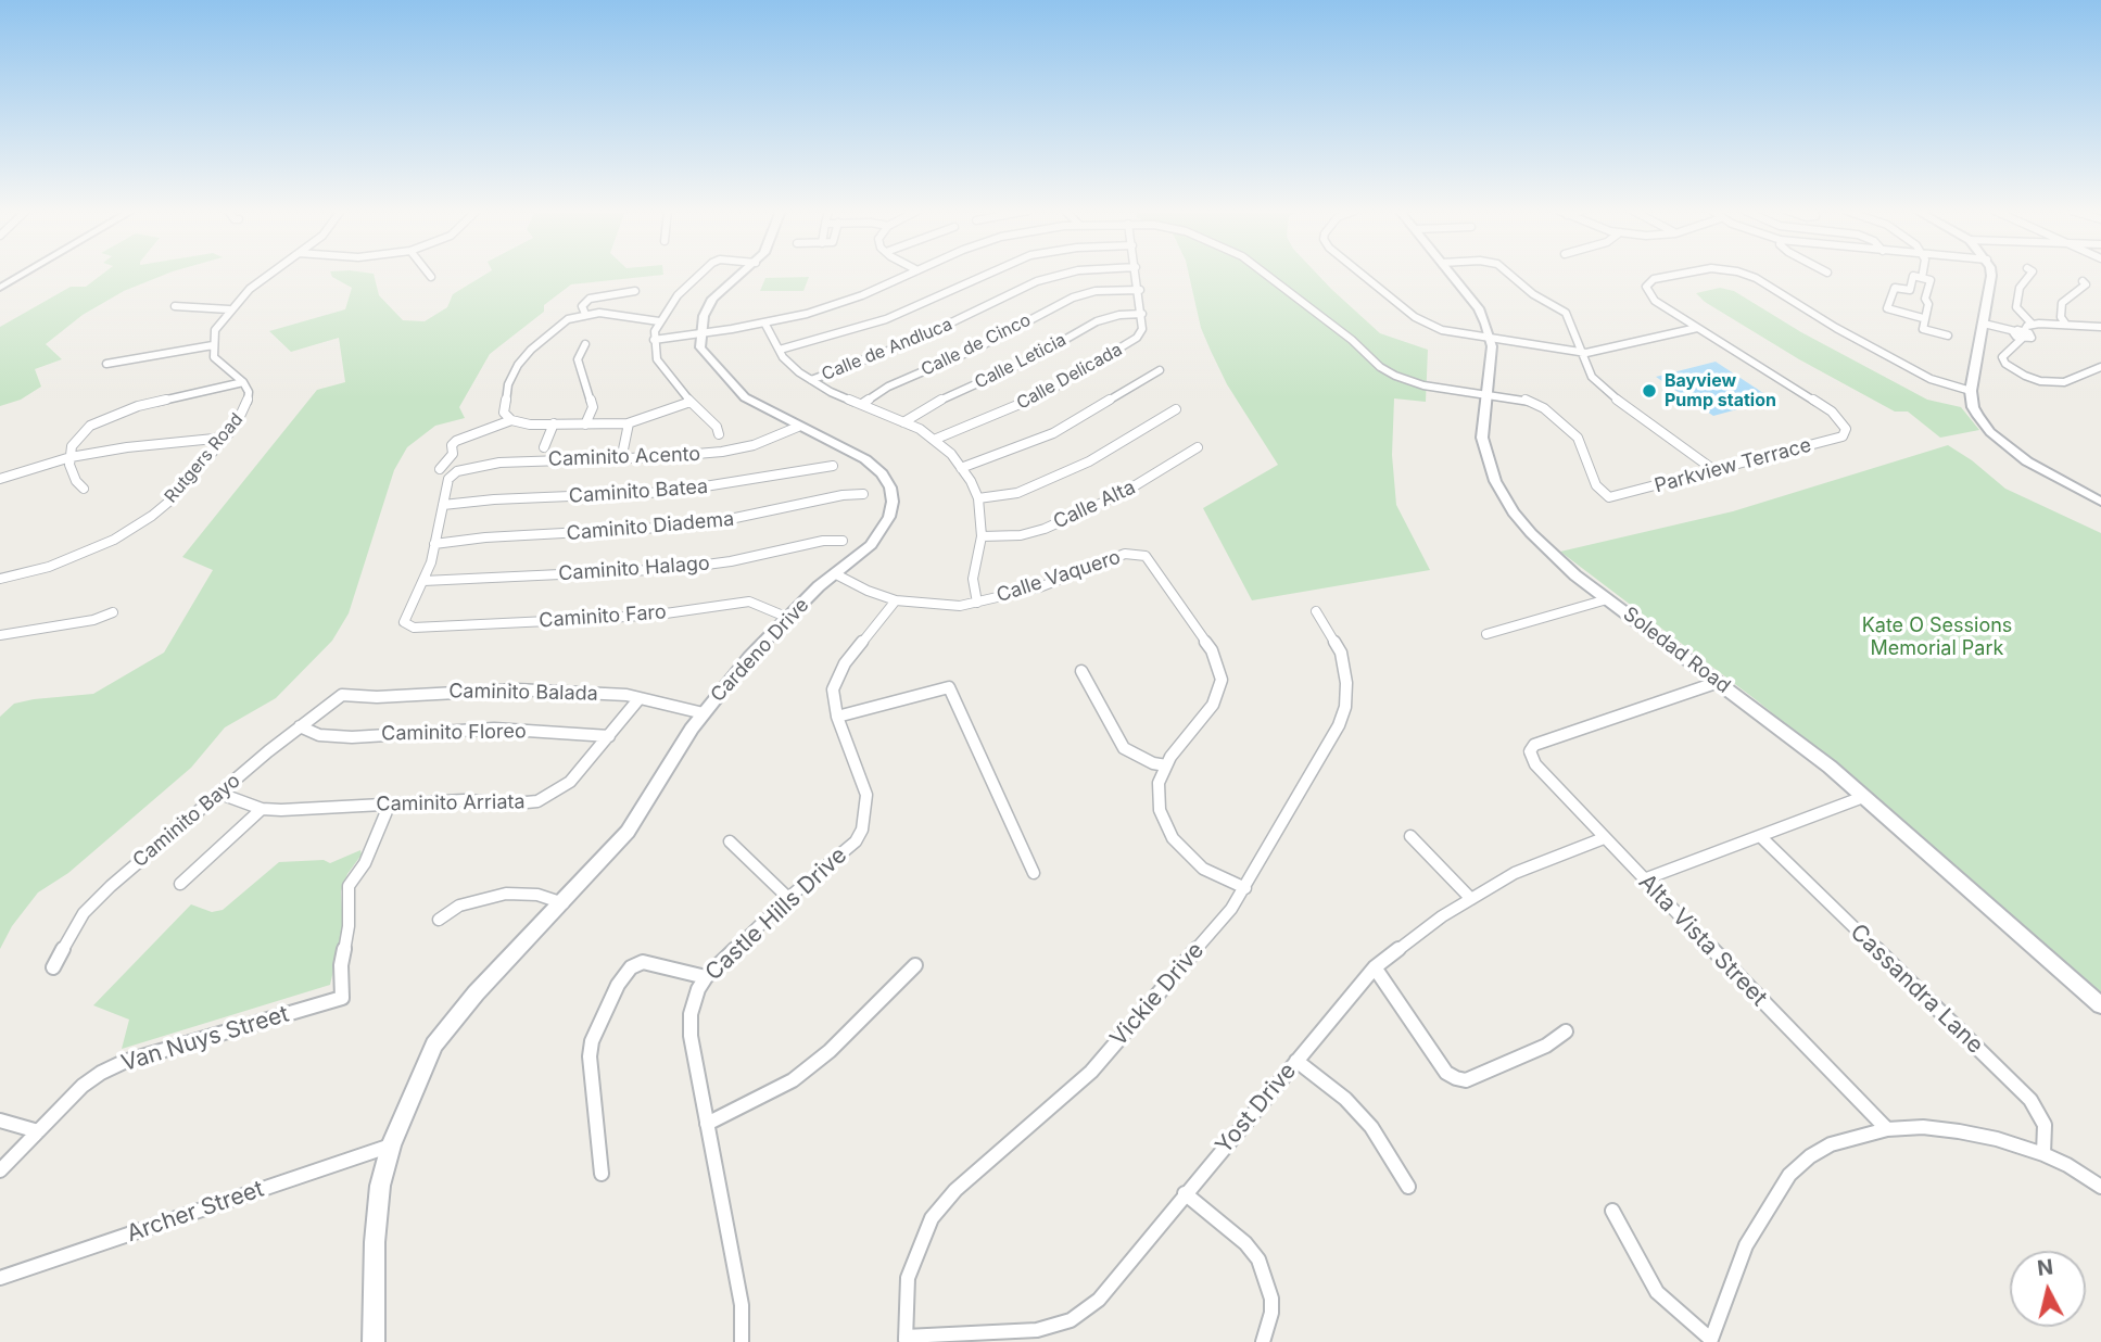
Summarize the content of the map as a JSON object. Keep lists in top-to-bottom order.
{
  "streets": {
    "street": [
      "Calle de Cinco",
      "Calle de Andluca",
      "Calle Leticia",
      "Calle Delicada",
      "Caminito Acento",
      "Rutgers Road",
      "Parkview Terrace",
      "Caminito Batea",
      "Calle Alta",
      "Caminito Diadema",
      "Caminito Halago",
      "Calle Vaquero",
      "Caminito Faro",
      "Cardeno Drive",
      "Soledad Road",
      "Caminito Balada",
      "Caminito Floreo",
      "Caminito Arriata",
      "Caminito Bayo",
      "Castle Hills Drive",
      "Alta Vista Street",
      "Cassandra Lane",
      "Vickie Drive",
      "Van Nuys Street",
      "Yost Drive",
      "Archer Street"
    ]
  },
  "crossings": [
    ["Calle Leticia", "Calle Delicada"],
    ["Caminito Acento", "Caminito Batea"],
    ["Caminito Acento", "Cardeno Drive"],
    ["Parkview Terrace", "Soledad Road"],
    ["Caminito Halago", "Caminito Faro"],
    ["Calle Vaquero", "Cardeno Drive"],
    ["Calle Vaquero", "Castle Hills Drive"],
    ["Caminito Faro", "Cardeno Drive"],
    ["Cardeno Drive", "Caminito Balada"],
    ["Cardeno Drive", "Archer Street"],
    ["Soledad Road", "Alta Vista Street"],
    ["Caminito Balada", "Caminito Arriata"],
    ["Caminito Balada", "Caminito Bayo"],
    ["Caminito Floreo", "Caminito Arriata"],
    ["Caminito Floreo", "Caminito Bayo"],
    ["Caminito Arriata", "Caminito Bayo"],
    ["Caminito Arriata", "Van Nuys Street"],
    ["Alta Vista Street", "Yost Drive"],
    ["Vickie Drive", "Yost Drive"]
  ],
  "parks": ["Kate O Sessions Memorial Park"],
  "places": ["Bayview Pump station"],
  "north": "top"
}
